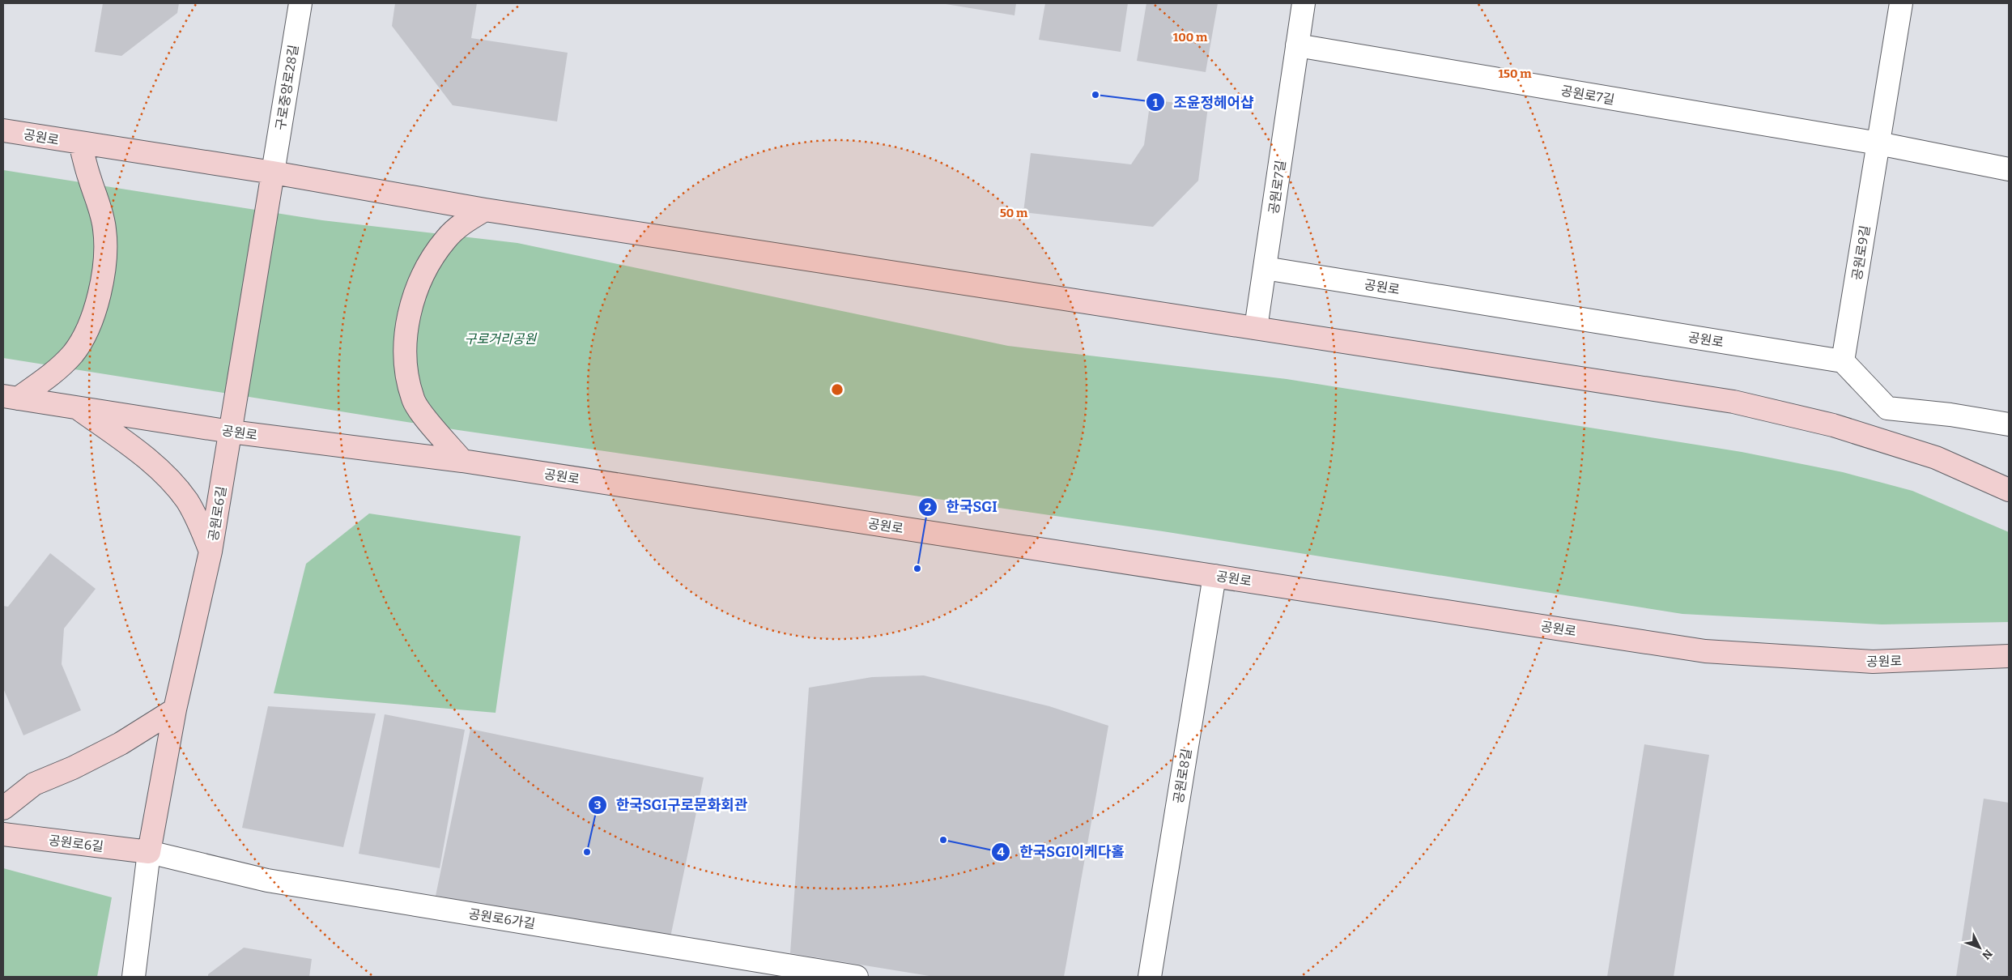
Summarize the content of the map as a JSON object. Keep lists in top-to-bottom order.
{
  "streets": {
    "main road": ["공원로", "공원로6길"],
    "street": [
      "구로중앙로28길",
      "공원로7길",
      "공원로9길",
      "공원로8길",
      "공원로6가길"
    ]
  },
  "crossings": [
    ["구로중앙로28길", "공원로"],
    ["구로중앙로28길", "공원로6길"],
    ["공원로7길", "공원로"],
    ["공원로7길", "공원로9길"],
    ["공원로", "공원로9길"],
    ["공원로", "공원로6길"],
    ["공원로", "공원로8길"],
    ["공원로6길", "공원로6가길"]
  ],
  "parks": ["구로거리공원"],
  "places": [
    "조윤정헤어샵",
    "한국SGI",
    "한국SGI이케다홀",
    "한국SGI구로문화회관"
  ],
  "north": "bottom right",
  "rings": ["100 m", "150 m", "50 m"]
}
